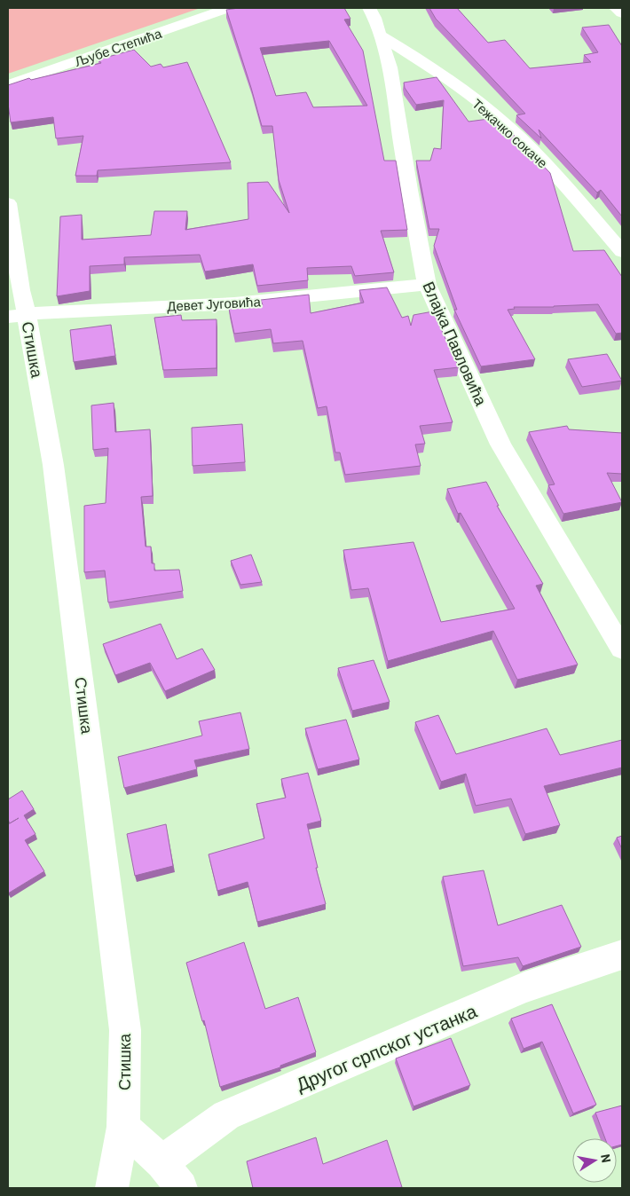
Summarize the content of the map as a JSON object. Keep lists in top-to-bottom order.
{
  "streets": {
    "street": [
      "Љубе Степића",
      "Тежачко сокаче",
      "Девет Југовића",
      "Влајка Павловића",
      "Стишка",
      "Другог српског устанка"
    ]
  },
  "crossings": [
    ["Тежачко сокаче", "Влајка Павловића"],
    ["Девет Југовића", "Влајка Павловића"],
    ["Девет Југовића", "Стишка"]
  ],
  "north": "right"
}
